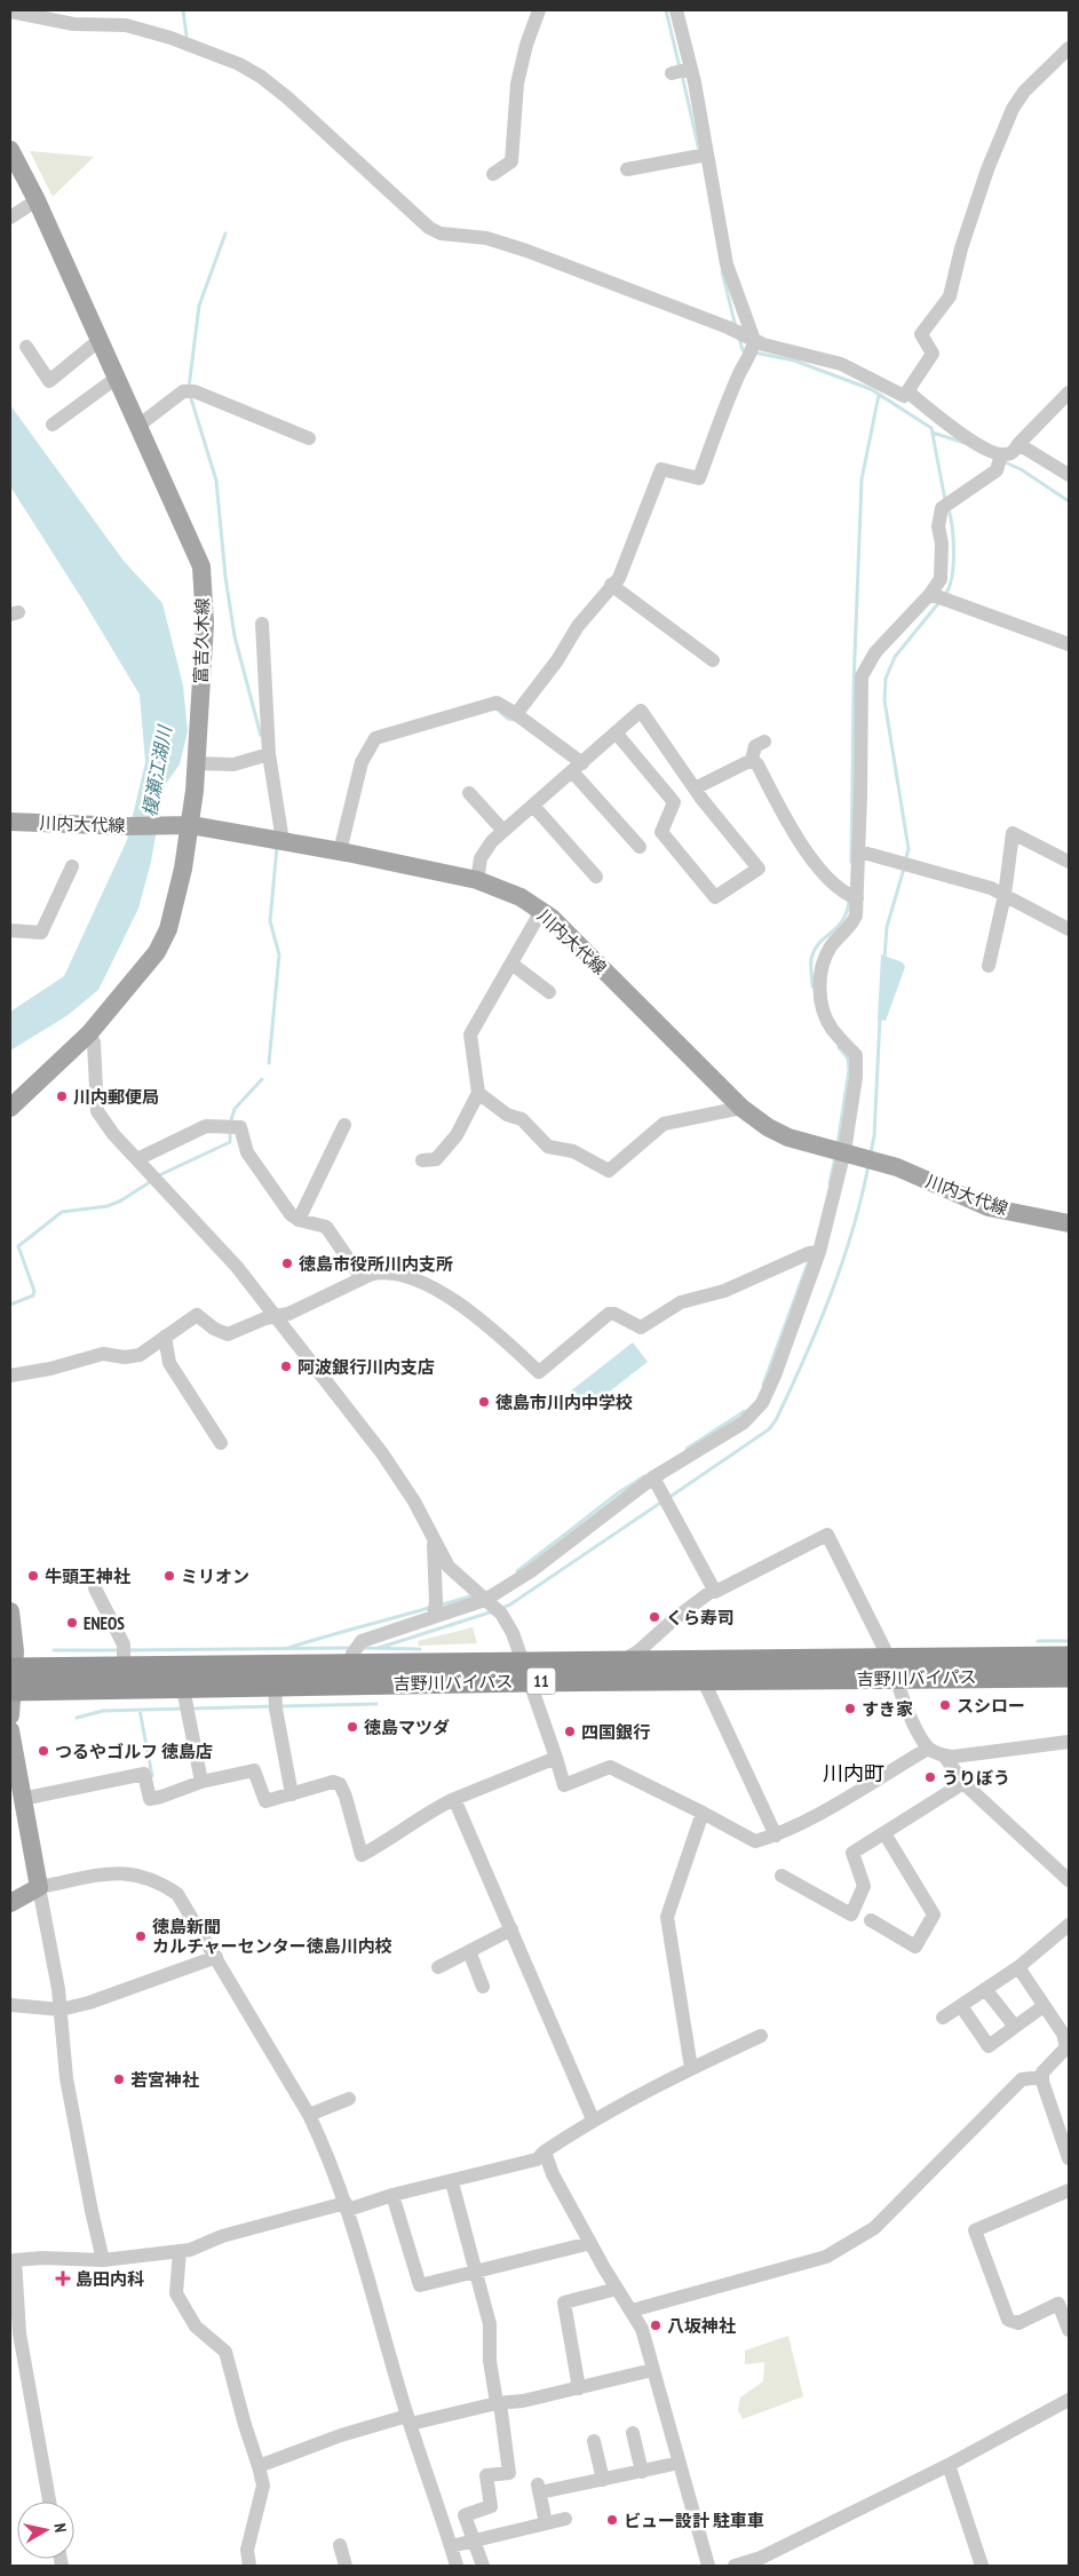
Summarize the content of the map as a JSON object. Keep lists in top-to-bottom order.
{
  "streets": {
    "highway": ["吉野川バイパス", "11"],
    "main road": ["富吉久木線", "川内大代線"]
  },
  "crossings": [
    ["富吉久木線", "川内大代線"]
  ],
  "districts": ["川内町"],
  "water": ["榎瀬江湖川"],
  "places": {
    "other": [
      "川内郵便局",
      "徳島市役所川内支所",
      "阿波銀行川内支店",
      "徳島市川内中学校",
      "牛頭王神社",
      "ミリオン",
      "くら寿司",
      "ENEOS",
      "スシロー",
      "すき家",
      "徳島マツダ",
      "四国銀行",
      "つるやゴルフ 徳島店",
      "うりぼう",
      "徳島新聞 カルチャーセンター徳島川内校",
      "若宮神社",
      "八坂神社",
      "ビュー設計 駐車車"
    ],
    "health": ["島田内科"]
  },
  "north": "right"
}
